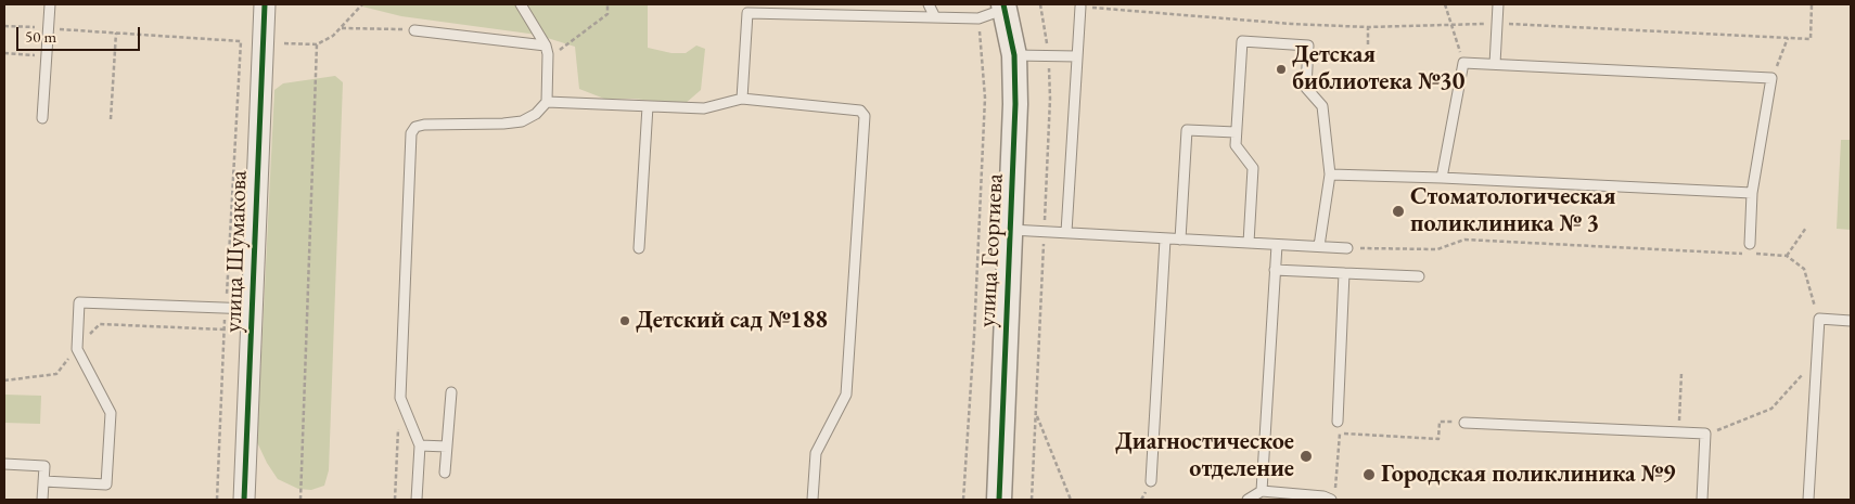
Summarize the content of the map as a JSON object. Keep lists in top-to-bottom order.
{
  "streets": {
    "street": ["улица Георгиева", "улица Шумакова"]
  },
  "places": [
    "Детская библиотека №30",
    "Стоматологическая поликлиника № 3",
    "Детский сад №188",
    "Диагностическое отделение",
    "Городская поликлиника №9"
  ],
  "scale_bar": "50 m"
}
